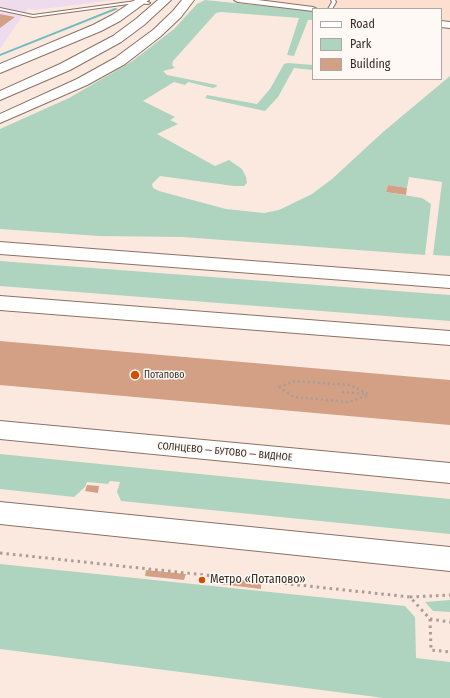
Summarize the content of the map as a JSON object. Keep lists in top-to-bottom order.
{
  "streets": {
    "main road": ["СОЛНЦЕВО — БУТОВО — ВИДНОЕ"]
  },
  "places": ["Потапово", "Метро «Потапово»"],
  "legend": ["Road", "Park", "Building"]
}
